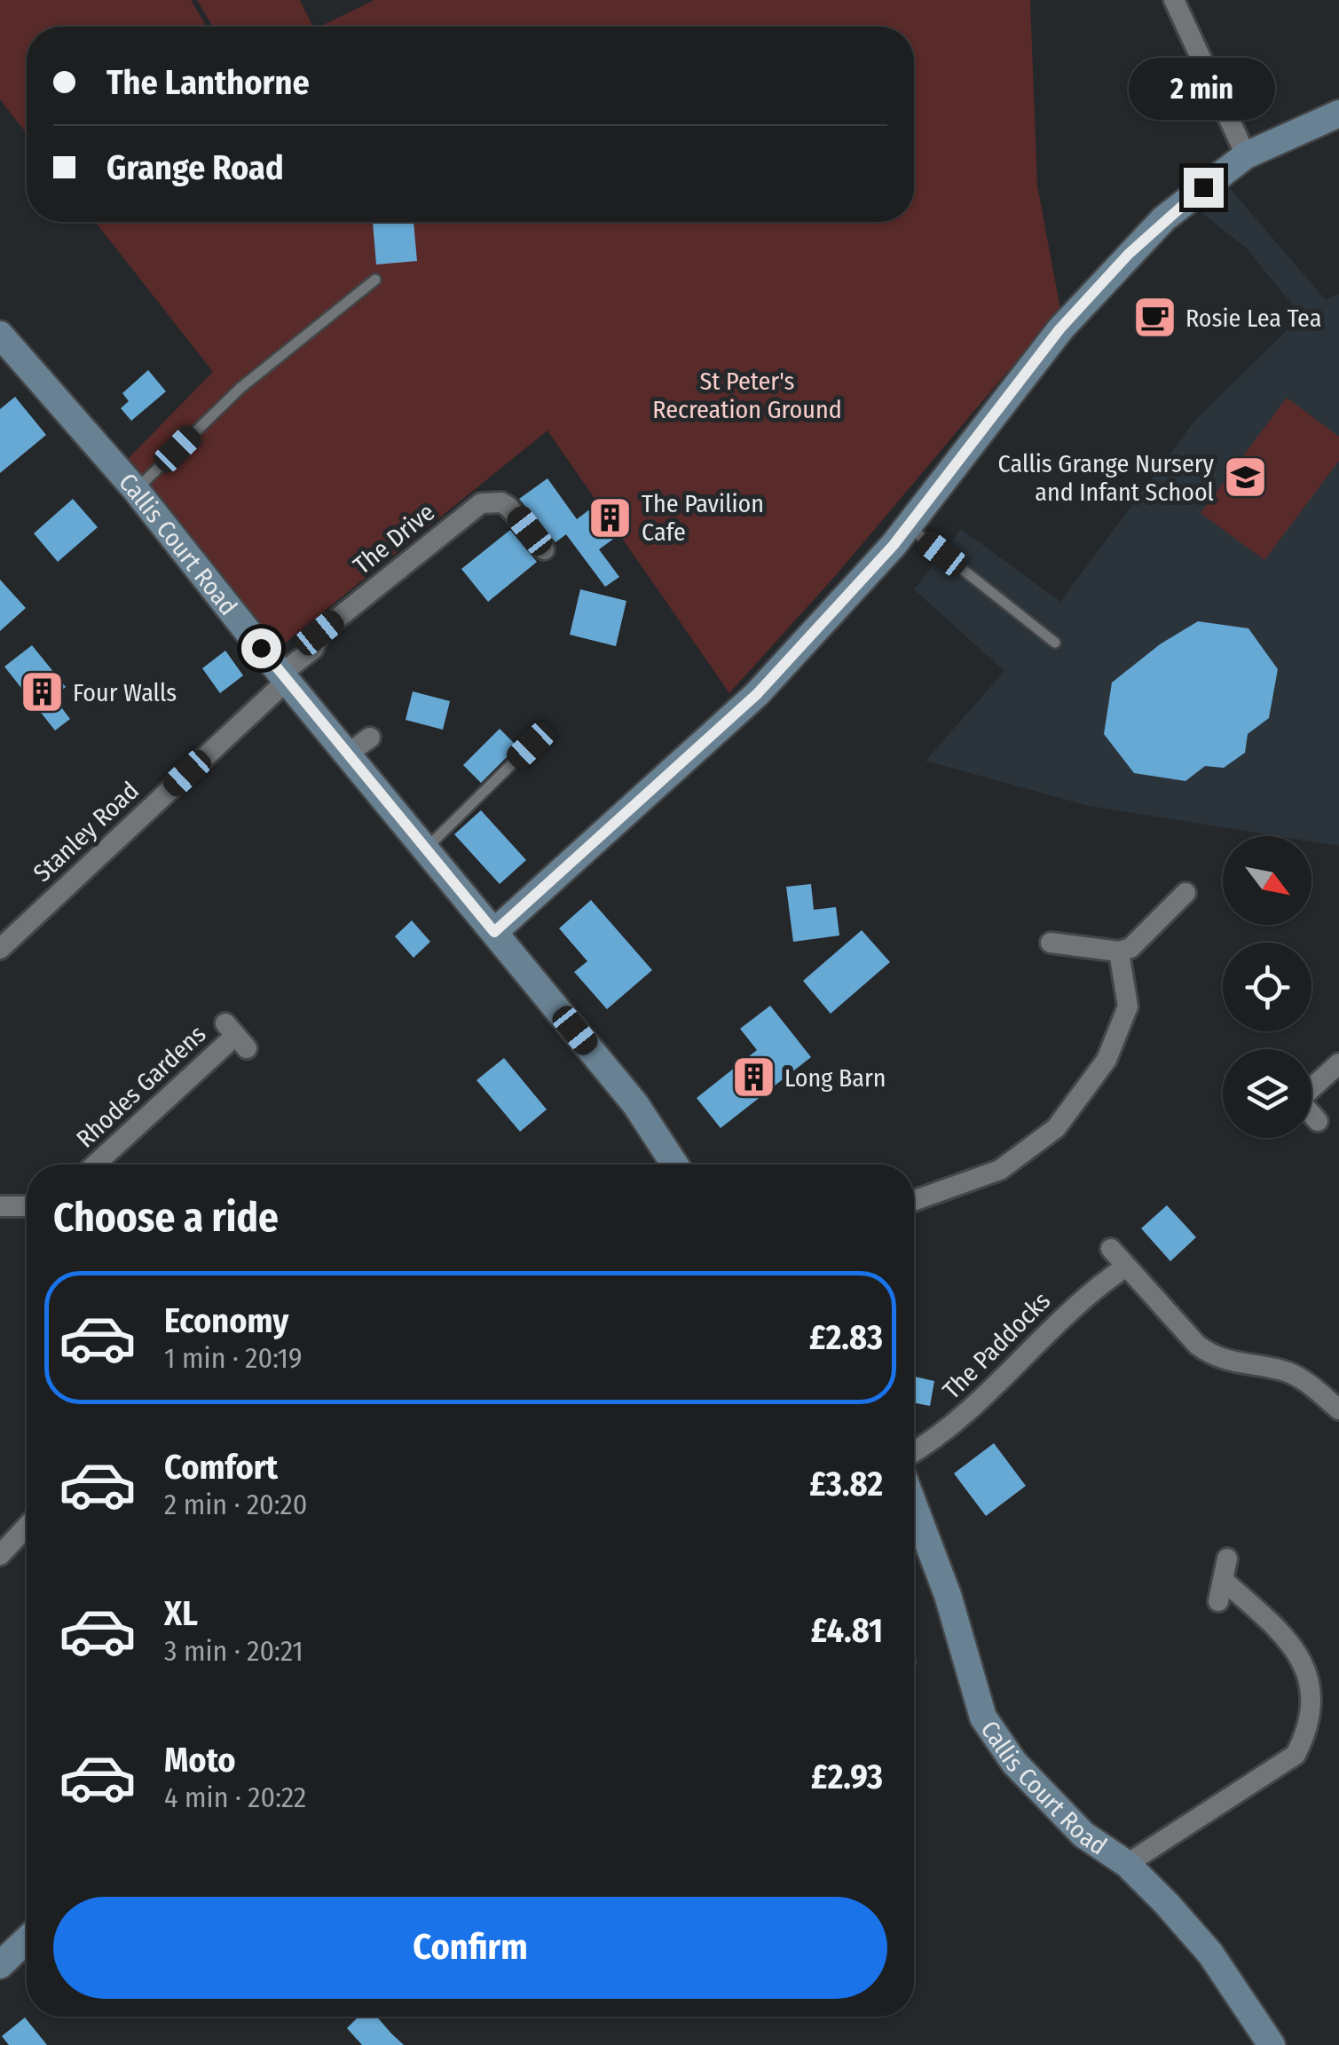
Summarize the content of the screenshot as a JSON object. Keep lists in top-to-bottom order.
{
  "streets": {
    "street": [
      "The Drive",
      "Callis Court Road",
      "Stanley Road",
      "Rhodes Gardens",
      "The Paddocks"
    ]
  },
  "crossings": [
    ["The Drive", "Callis Court Road"],
    ["The Drive", "Stanley Road"],
    ["Callis Court Road", "Stanley Road"]
  ],
  "parks": ["St Peter's Recreation Ground"],
  "places": {
    "cafe": ["Rosie Lea Tea"],
    "school or university": ["Callis Grange Nursery and Infant School"],
    "building": ["The Pavilion Cafe", "Four Walls", "Long Barn"]
  },
  "north": "bottom right",
  "page": {
    "banner": ["The Lanthorne", "Grange Road"],
    "bubble": "2 min",
    "heading": "Choose a ride",
    "list": [
      {
        "name": "Economy",
        "note": "1 min · 20:19",
        "value": "£2.83"
      },
      {
        "name": "Comfort",
        "note": "2 min · 20:20",
        "value": "£3.82"
      },
      {
        "name": "XL",
        "note": "3 min · 20:21",
        "value": "£4.81"
      },
      {
        "name": "Moto",
        "note": "4 min · 20:22",
        "value": "£2.93"
      }
    ],
    "buttons": "Confirm"
  }
}
